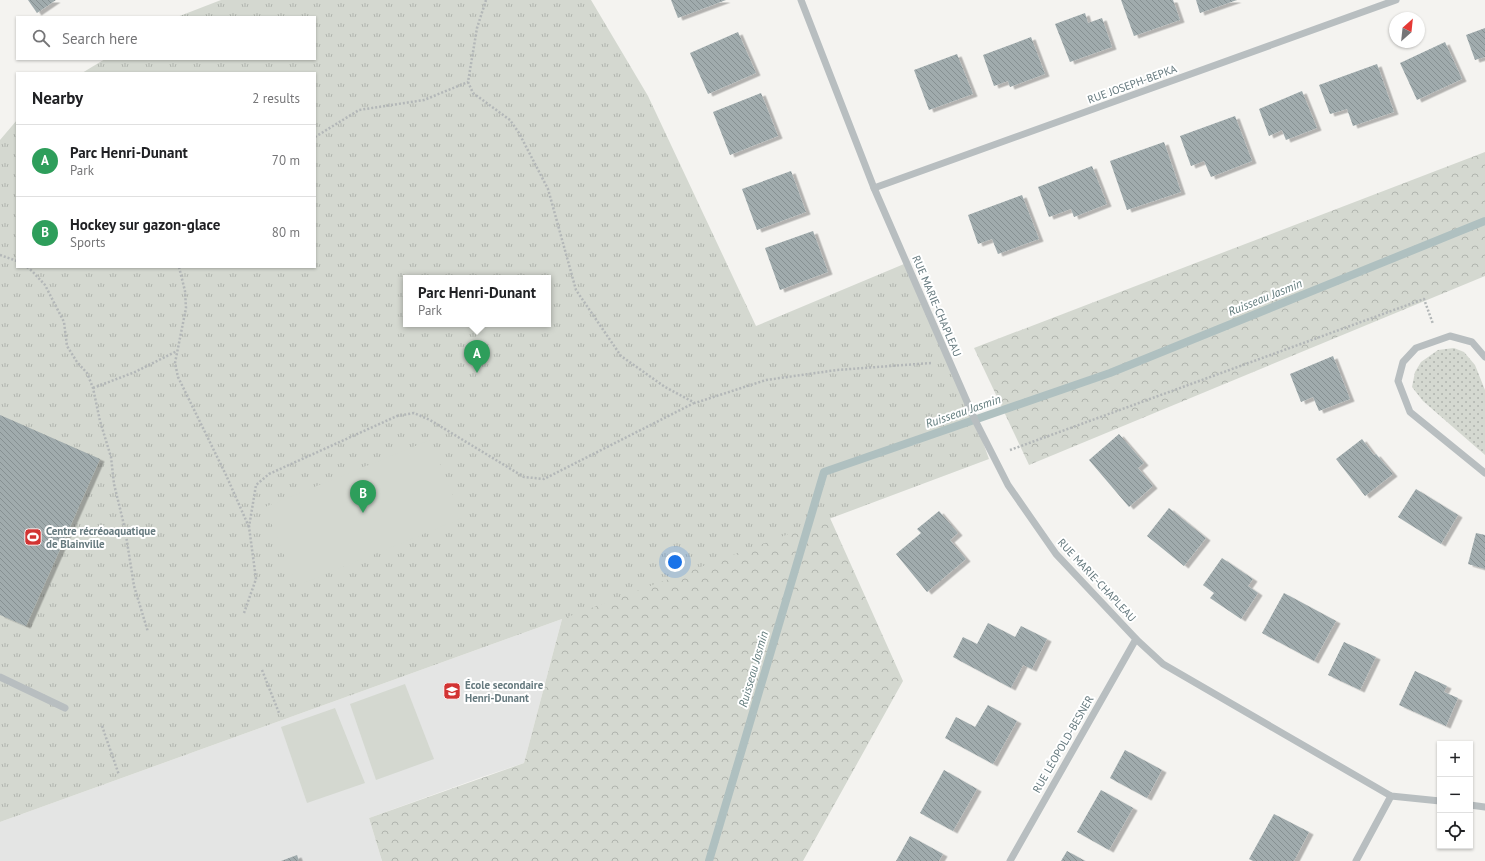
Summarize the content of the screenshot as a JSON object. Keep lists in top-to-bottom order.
{
  "streets": {
    "street": ["RUE JOSEPH-BEPKA", "RUE MARIE-CHAPLEAU", "RUE LÉOPOLD-BESNER"]
  },
  "crossings": [
    ["RUE JOSEPH-BEPKA", "RUE MARIE-CHAPLEAU"],
    ["RUE MARIE-CHAPLEAU", "RUE LÉOPOLD-BESNER"]
  ],
  "water": ["Ruisseau Jasmin"],
  "places": {
    "sports": ["Centre récréoaquatique de Blainville"],
    "school or university": ["École secondaire Henri-Dunant"]
  },
  "north": "top right",
  "page": {
    "search": "Search here",
    "heading": ["Nearby", "2 results"],
    "list": [
      {
        "mark": "A",
        "name": "Parc Henri-Dunant",
        "note": "Park",
        "value": "70 m"
      },
      {
        "mark": "B",
        "name": "Hockey sur gazon-glace",
        "note": "Sports",
        "value": "80 m"
      }
    ],
    "popup": ["Parc Henri-Dunant", "Park"],
    "pins": ["A", "B"],
    "map_buttons": ["+", "−"]
  }
}
